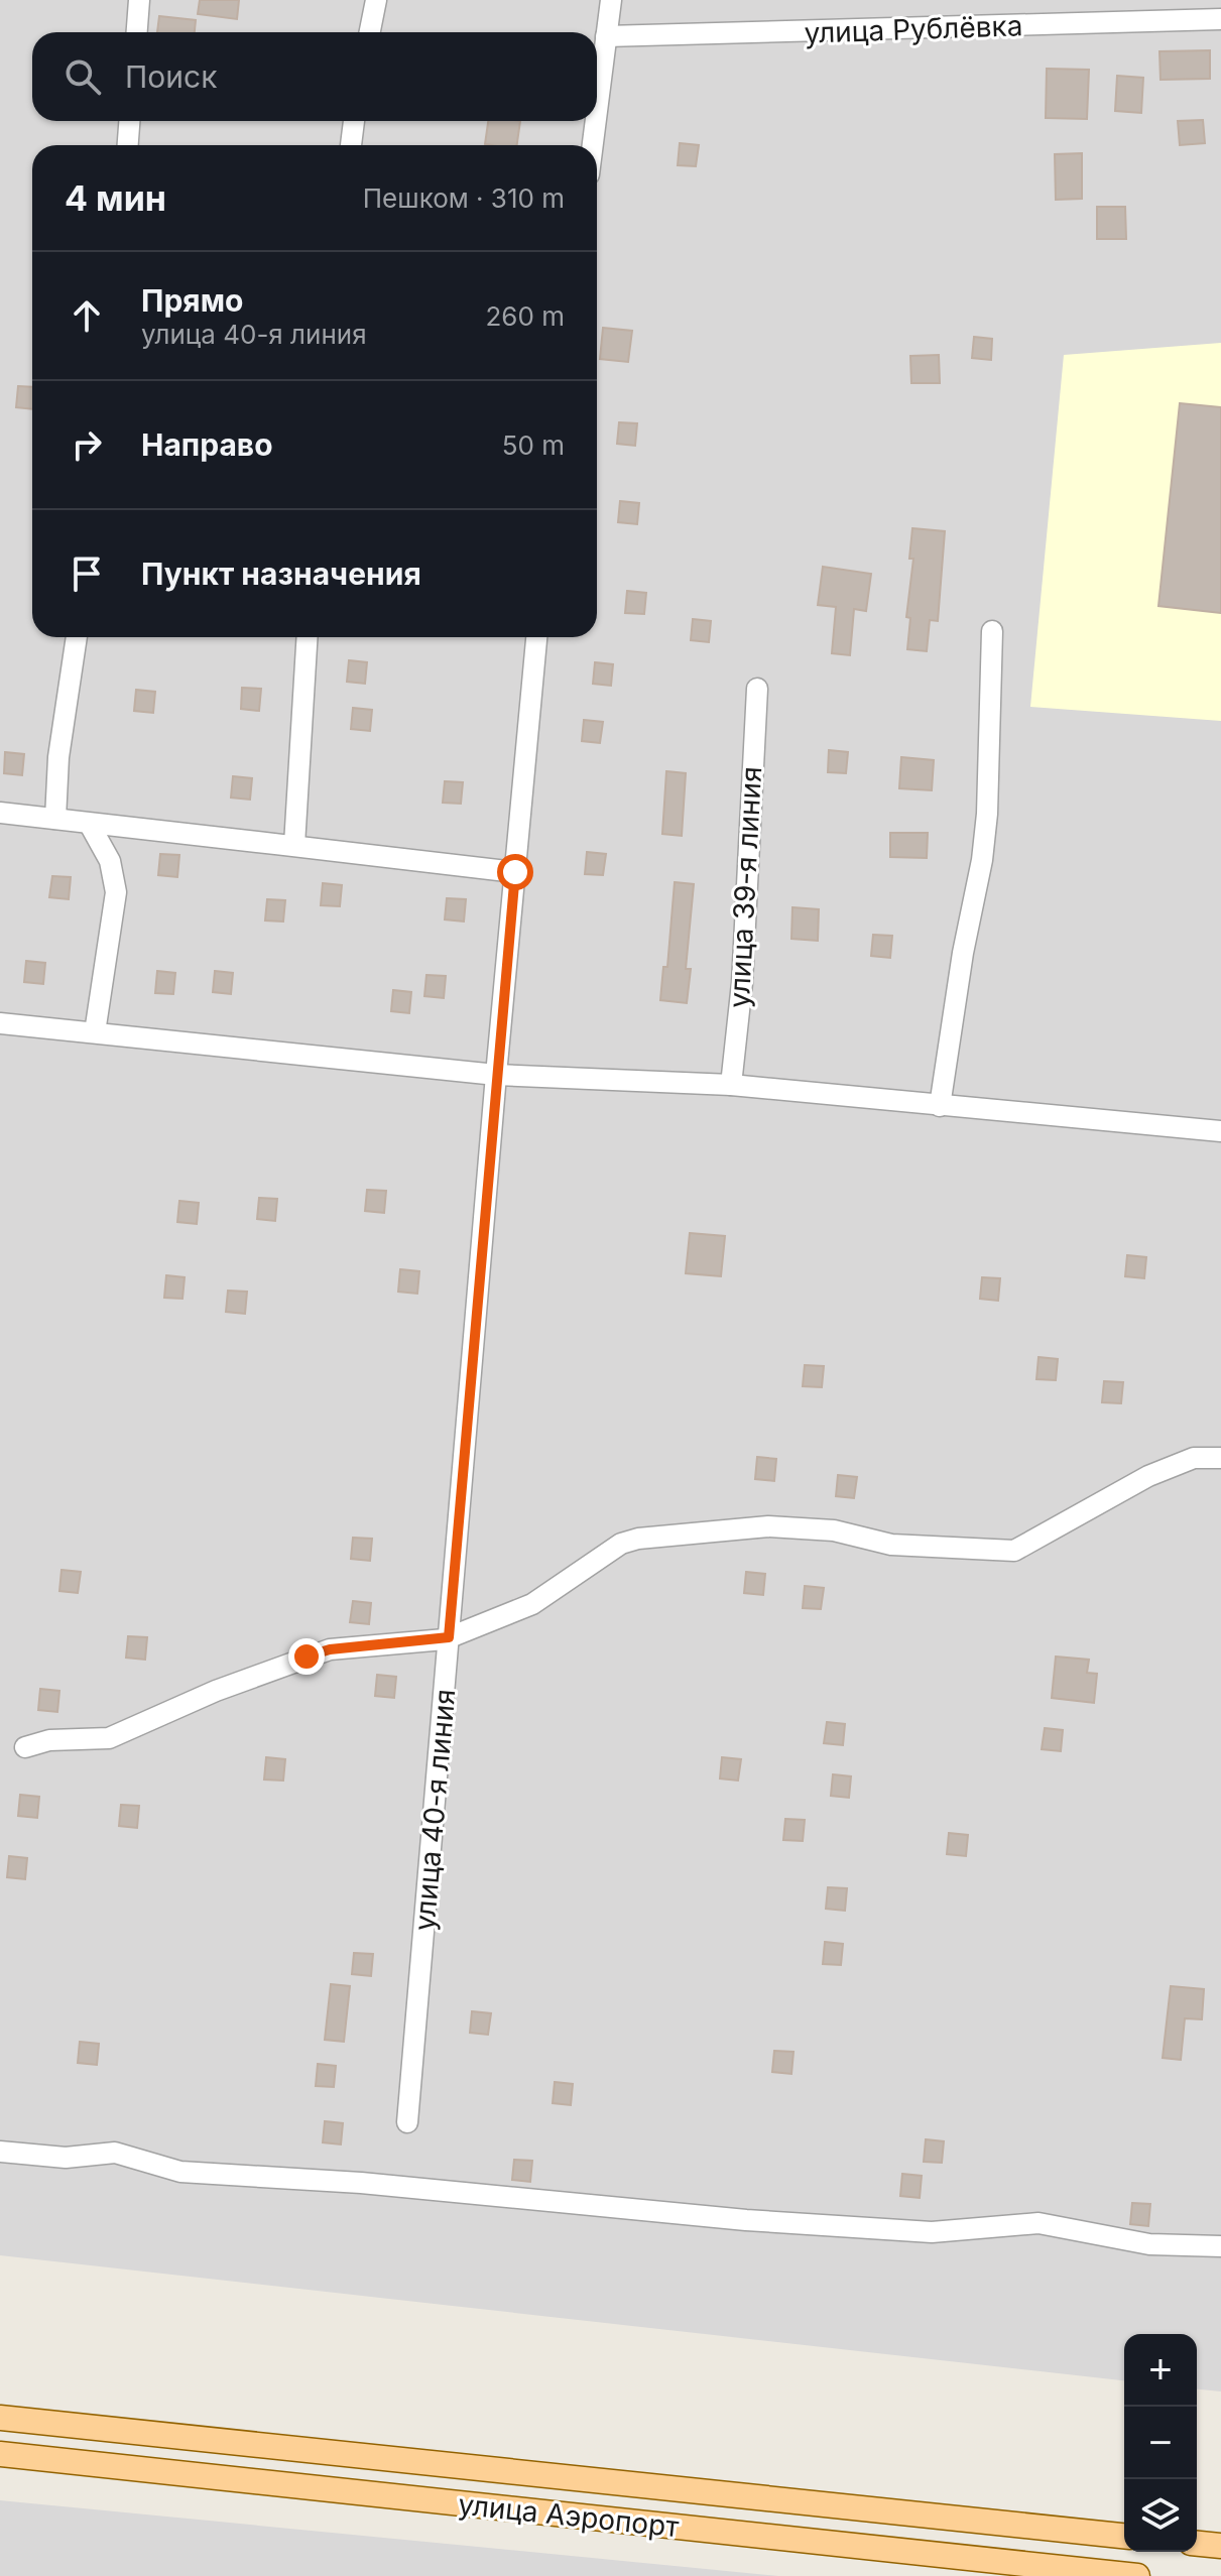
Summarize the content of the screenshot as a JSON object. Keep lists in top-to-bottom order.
{
  "streets": {
    "main road": ["улица Аэропорт"],
    "street": ["улица Рублёвка", "улица 39-я линия", "улица 40-я линия"]
  },
  "page": {
    "search": "Поиск",
    "heading": ["4 мин", "Пешком · 310 m"],
    "list": [
      ["Прямо", "улица 40-я линия", "260 m"],
      ["Направо", "50 m"],
      "Пункт назначения"
    ],
    "map_buttons": ["+", "−"]
  }
}
